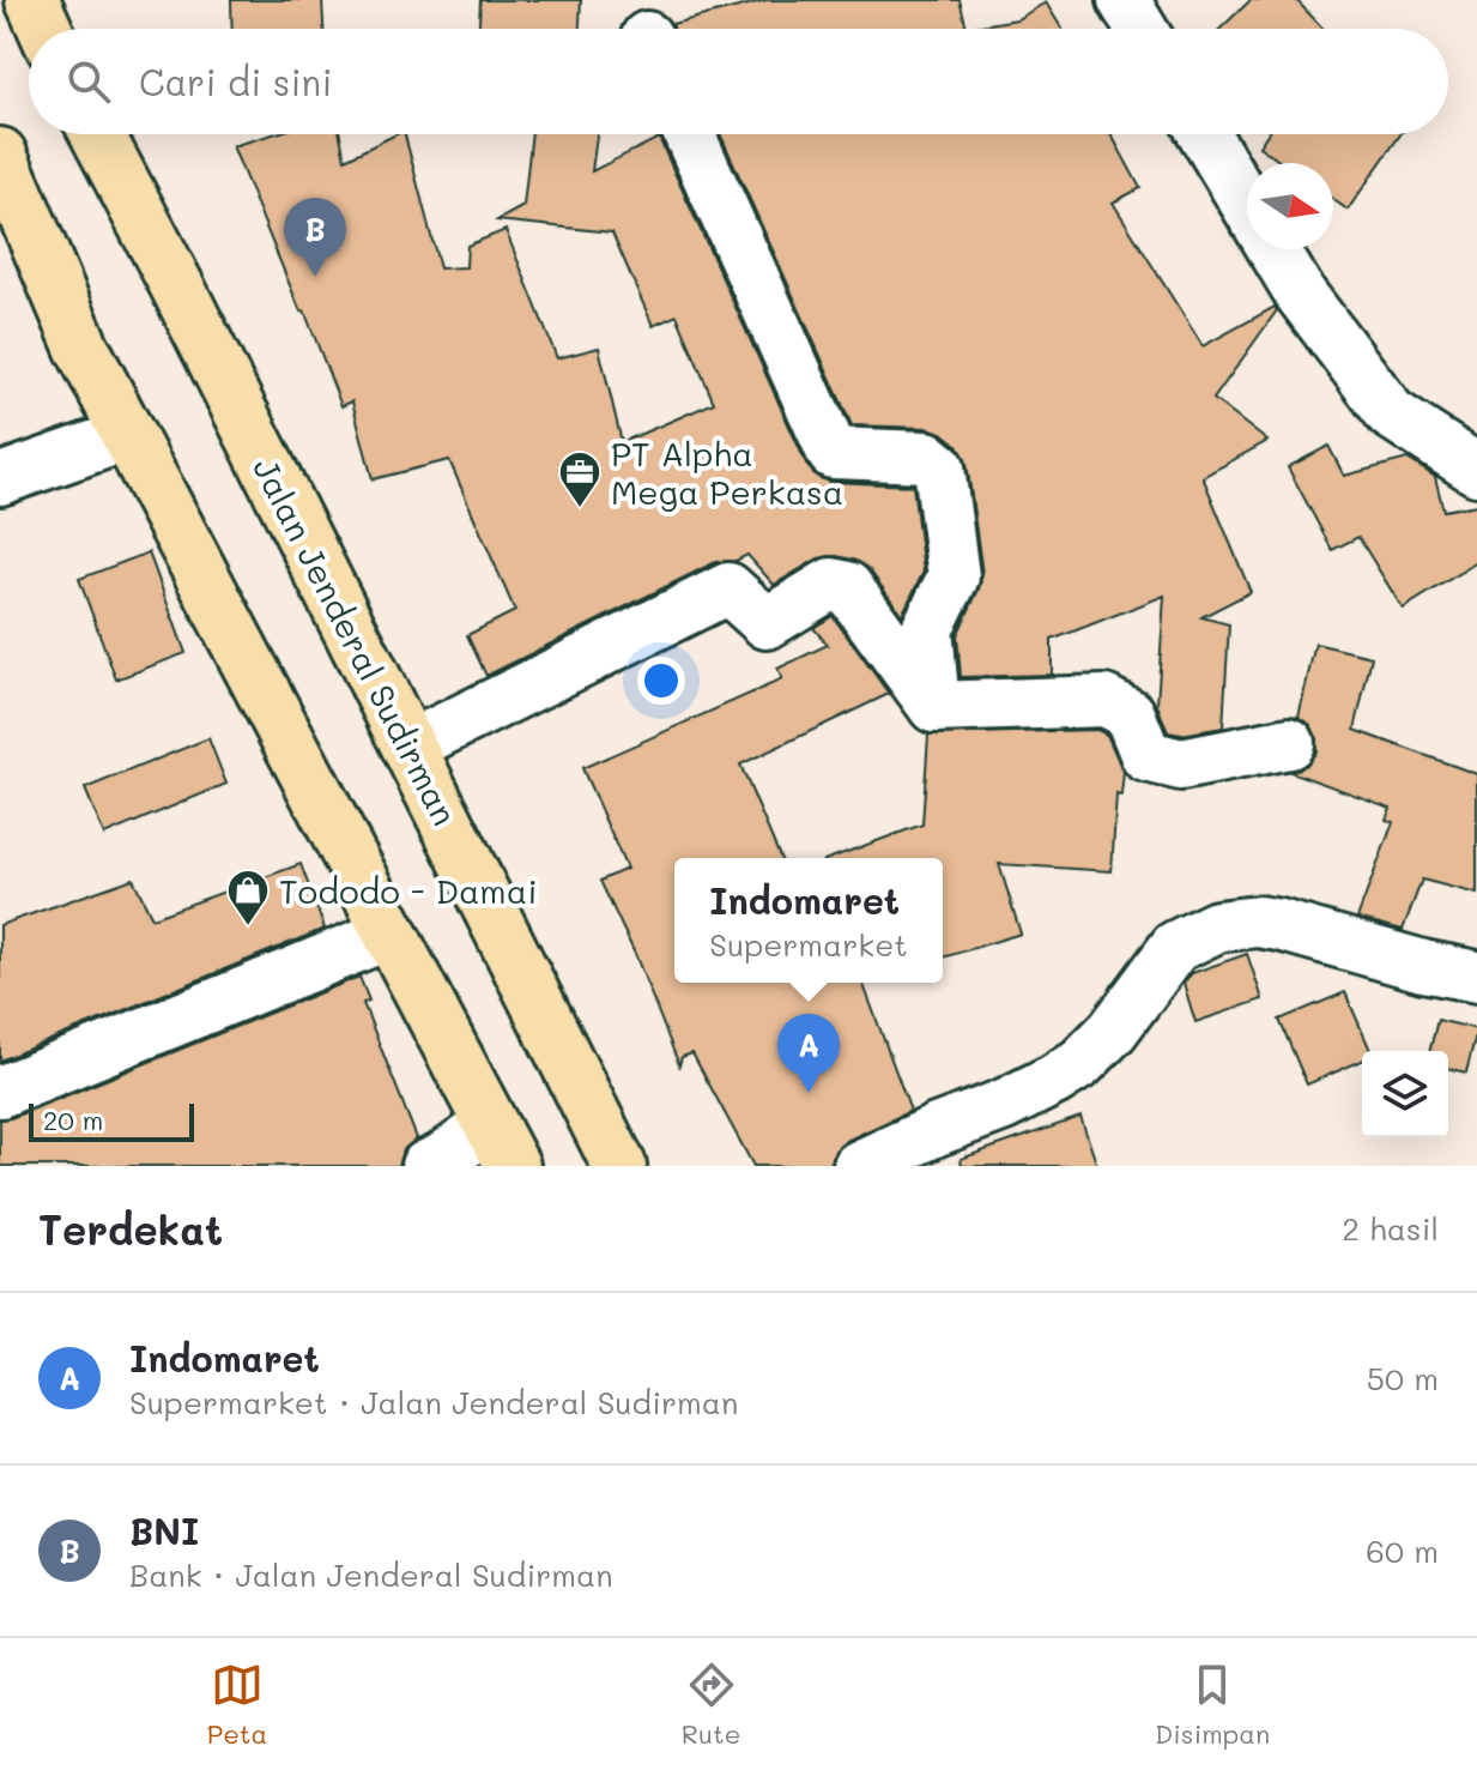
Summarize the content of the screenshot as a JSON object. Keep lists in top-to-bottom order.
{
  "streets": {
    "highway": ["Jalan Jenderal Sudirman"]
  },
  "places": {
    "office": ["PT Alpha Mega Perkasa"],
    "shop": ["Tododo - Damai"]
  },
  "scale_bar": "20 m",
  "north": "right",
  "page": {
    "search": "Cari di sini",
    "pins": ["B", "A"],
    "popup": ["Indomaret", "Supermarket"],
    "scale": "20 m",
    "heading": ["Terdekat", "2 hasil"],
    "list": [
      {
        "mark": "A",
        "name": "Indomaret",
        "note": "Supermarket · Jalan Jenderal Sudirman",
        "value": "50 m"
      },
      {
        "mark": "B",
        "name": "BNI",
        "note": "Bank · Jalan Jenderal Sudirman",
        "value": "60 m"
      }
    ],
    "nav": ["Peta", "Rute", "Disimpan"]
  }
}
